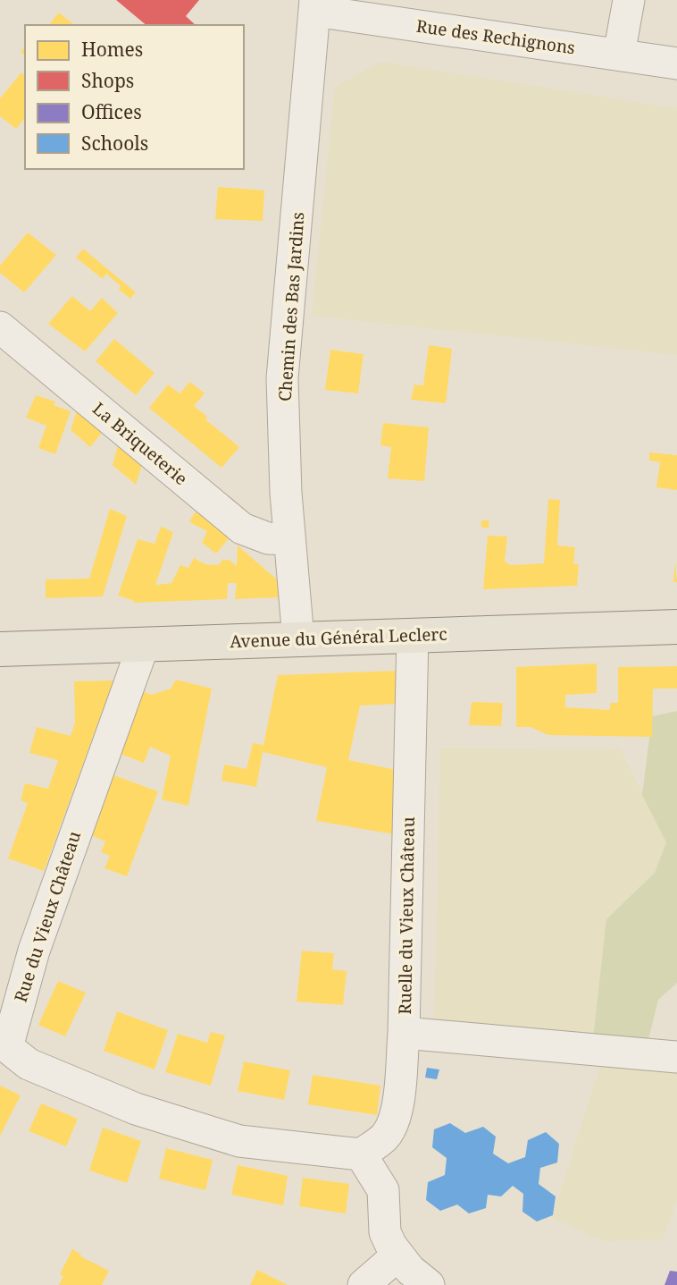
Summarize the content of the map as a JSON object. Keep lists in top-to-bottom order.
{
  "streets": {
    "main road": ["Avenue du Général Leclerc"],
    "street": [
      "Rue des Rechignons",
      "Chemin des Bas Jardins",
      "La Briqueterie",
      "Ruelle du Vieux Château",
      "Rue du Vieux Château"
    ]
  },
  "crossings": [
    ["Rue des Rechignons", "Chemin des Bas Jardins"],
    ["Chemin des Bas Jardins", "La Briqueterie"],
    ["Chemin des Bas Jardins", "Avenue du Général Leclerc"],
    ["Avenue du Général Leclerc", "Ruelle du Vieux Château"],
    ["Avenue du Général Leclerc", "Rue du Vieux Château"]
  ],
  "legend": [
    "Homes",
    "Shops",
    "Offices",
    "Schools"
  ]
}
